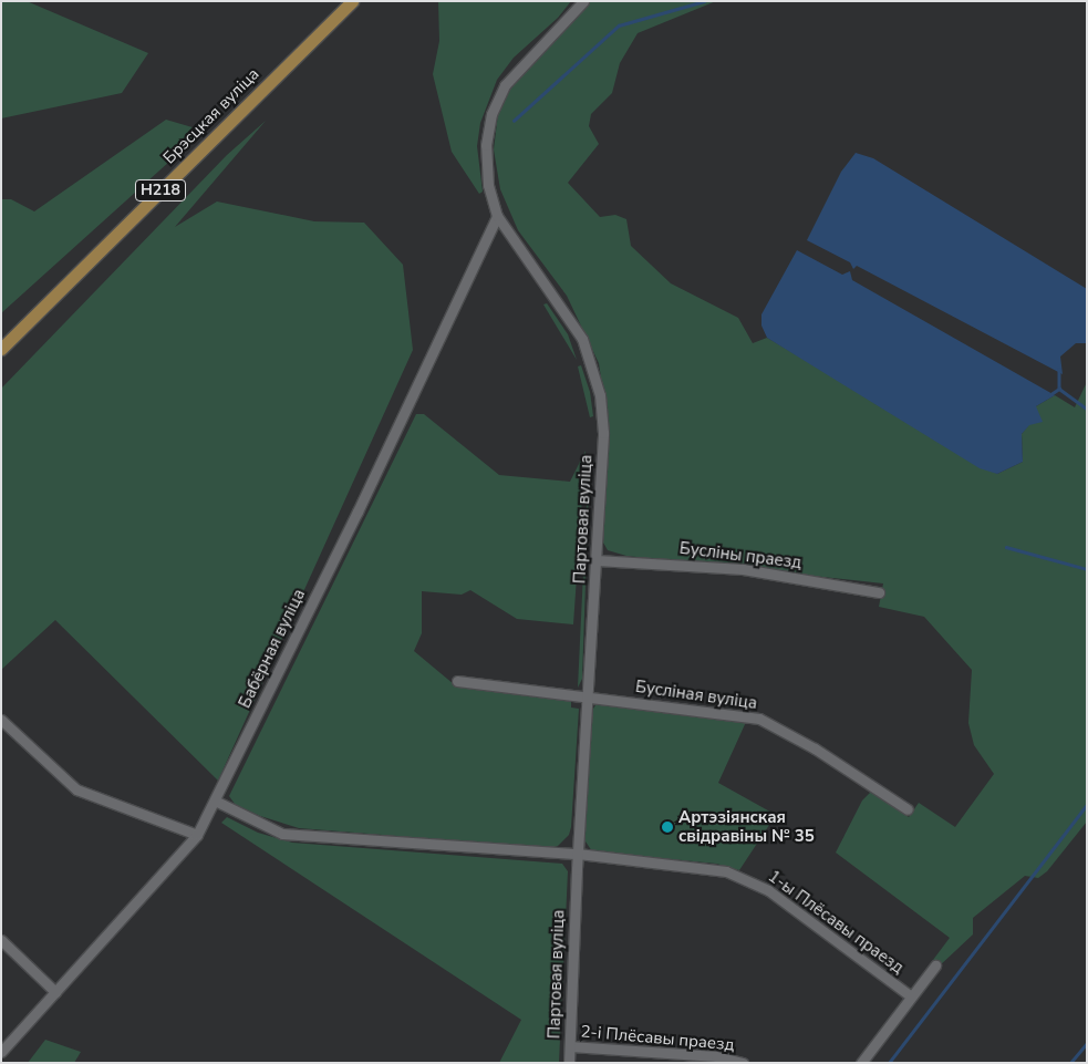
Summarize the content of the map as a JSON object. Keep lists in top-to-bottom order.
{
  "streets": {
    "main road": ["Брэсцкая вуліца", "Н218"],
    "street": [
      "Партовая вуліца",
      "Бусліны праезд",
      "Бабёрная вуліца",
      "Бусліная вуліца",
      "1-ы Плёсавы праезд",
      "2-і Плёсавы праезд"
    ]
  },
  "crossings": [
    ["Партовая вуліца", "Бусліны праезд"],
    ["Партовая вуліца", "Бабёрная вуліца"],
    ["Партовая вуліца", "Бусліная вуліца"],
    ["Партовая вуліца", "1-ы Плёсавы праезд"],
    ["Партовая вуліца", "2-і Плёсавы праезд"]
  ],
  "places": ["Артэзіянская свідравіны № 35"]
}
